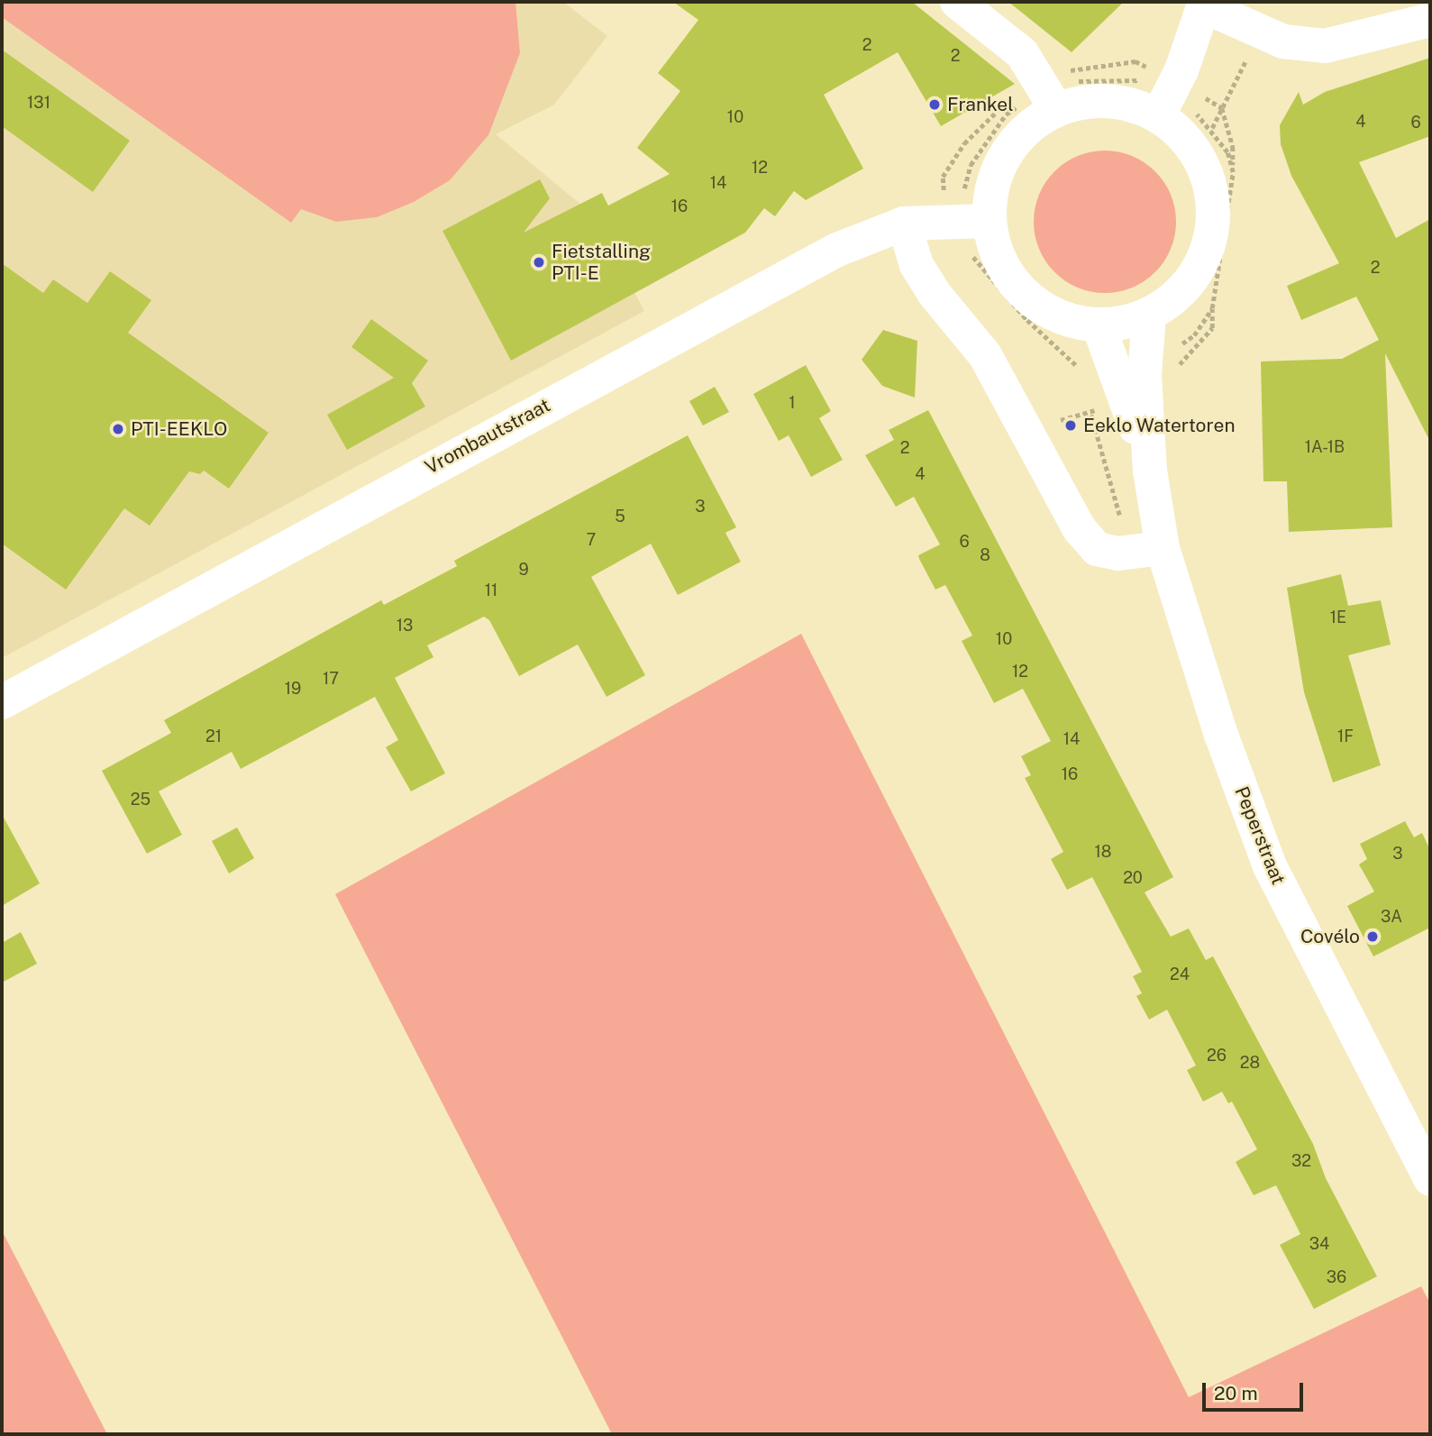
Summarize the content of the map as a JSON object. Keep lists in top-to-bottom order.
{
  "streets": {
    "main road": ["Vrombautstraat", "Peperstraat"]
  },
  "places": [
    "Frankel",
    "Fietstalling PTI-E",
    "Eeklo Watertoren",
    "PTI-EEKLO",
    "Covélo"
  ],
  "house_numbers": [
    "2",
    "2",
    "131",
    "10",
    "4",
    "6",
    "12",
    "14",
    "16",
    "2",
    "1",
    "1A-1B",
    "2",
    "4",
    "3",
    "5",
    "7",
    "6",
    "8",
    "9",
    "11",
    "1E",
    "13",
    "10",
    "12",
    "17",
    "19",
    "21",
    "1F",
    "14",
    "16",
    "25",
    "18",
    "3",
    "20",
    "3A",
    "24",
    "26",
    "28",
    "32",
    "34",
    "36"
  ],
  "scale_bar": "20 m"
}
